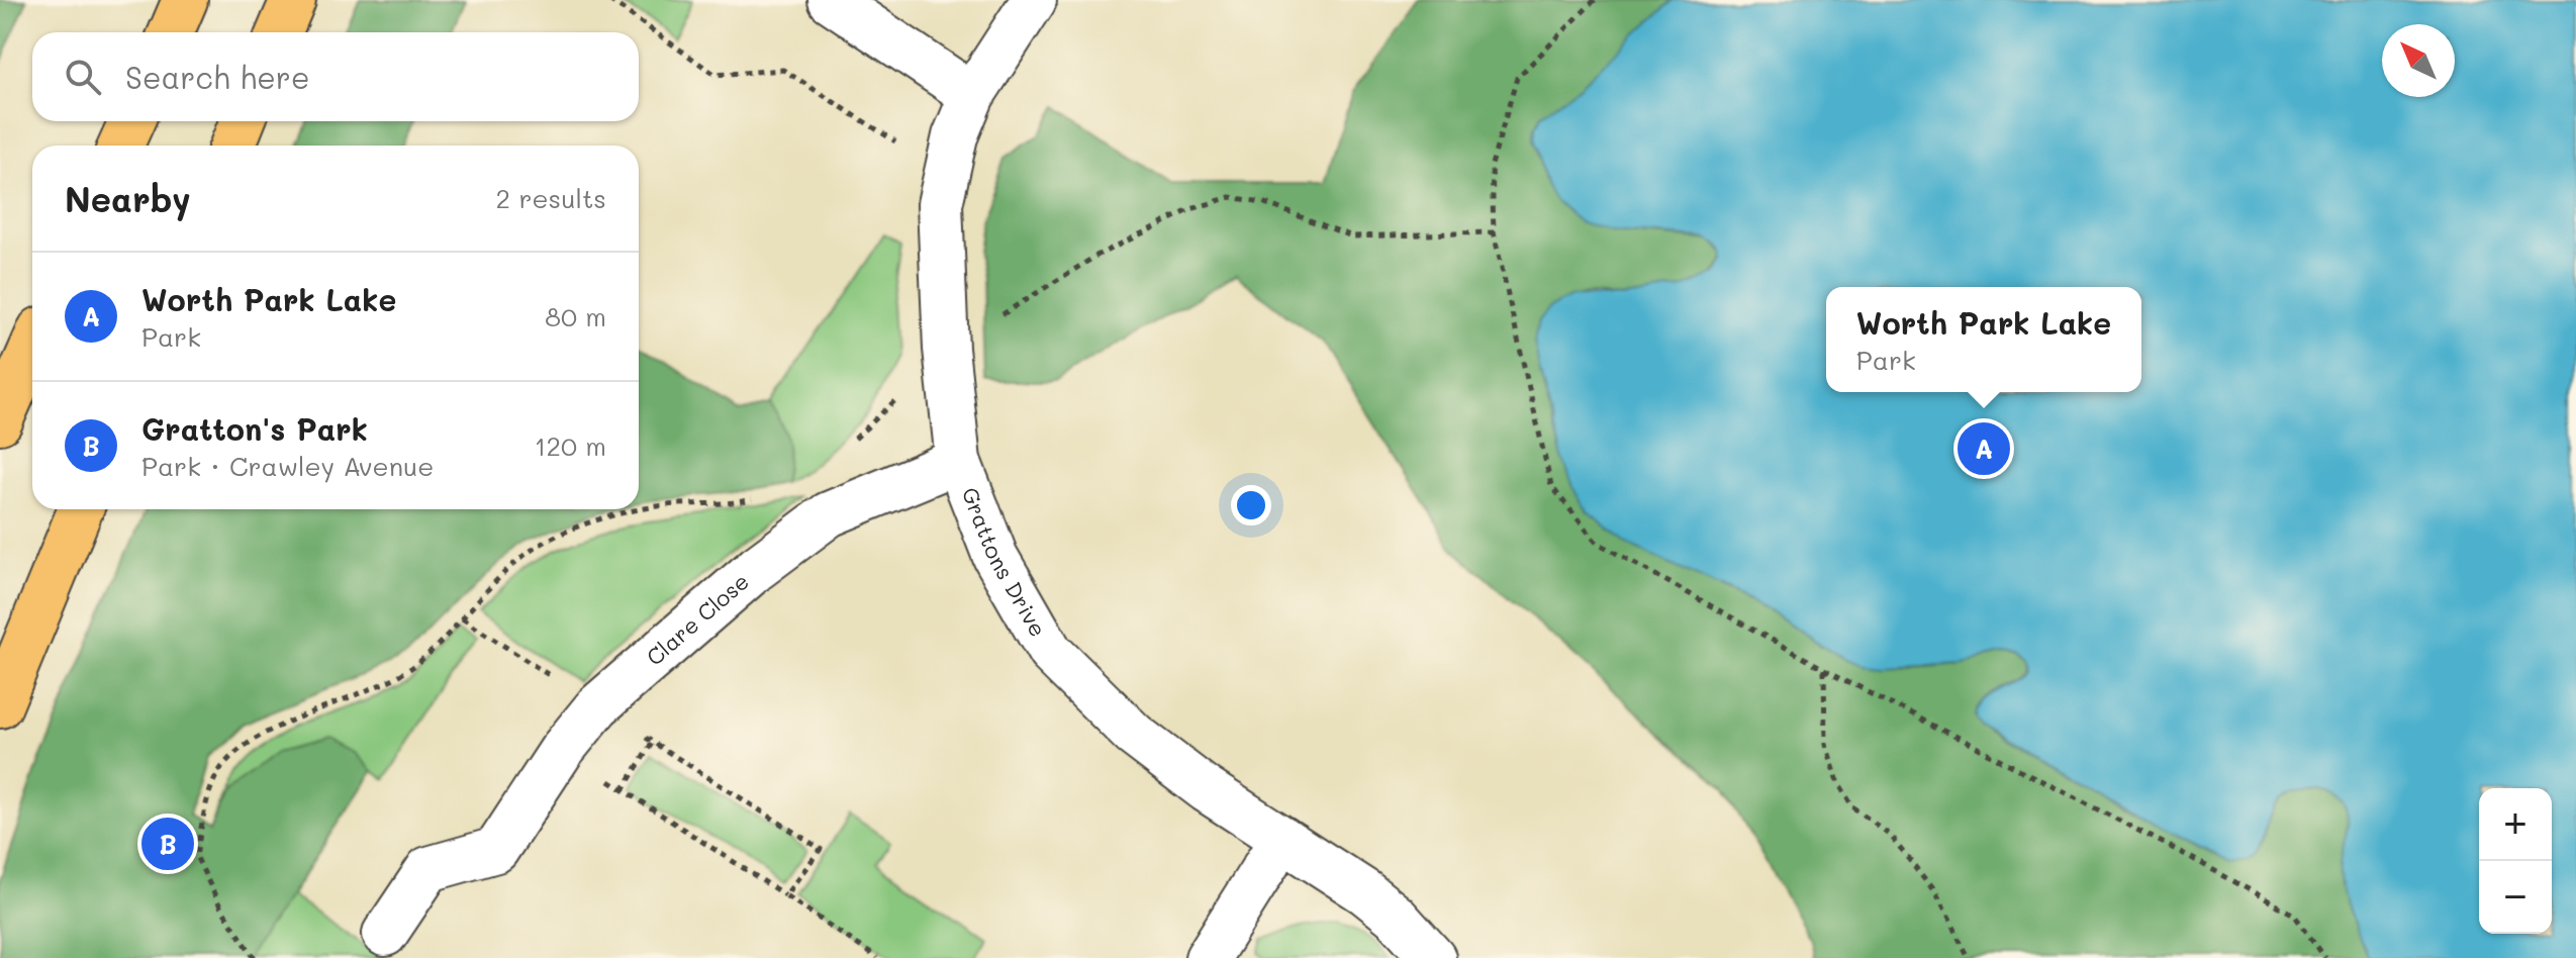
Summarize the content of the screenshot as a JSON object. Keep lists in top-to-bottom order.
{
  "streets": {
    "street": ["Grattons Drive", "Clare Close"]
  },
  "crossings": [
    ["Grattons Drive", "Clare Close"]
  ],
  "north": "top left",
  "page": {
    "search": "Search here",
    "heading": ["Nearby", "2 results"],
    "list": [
      {
        "mark": "A",
        "name": "Worth Park Lake",
        "note": "Park",
        "value": "80 m"
      },
      {
        "mark": "B",
        "name": "Gratton's Park",
        "note": "Park · Crawley Avenue",
        "value": "120 m"
      }
    ],
    "popup": ["Worth Park Lake", "Park"],
    "pins": ["A", "B"],
    "map_buttons": ["+", "−"]
  }
}
